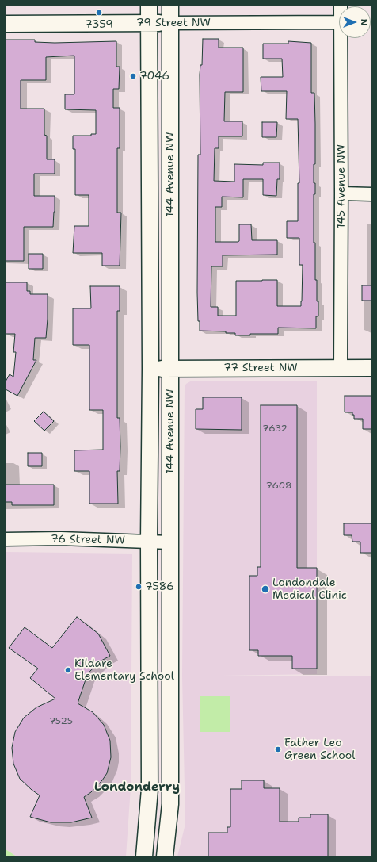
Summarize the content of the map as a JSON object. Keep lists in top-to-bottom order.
{
  "streets": {
    "street": [
      "79 Street NW",
      "144 Avenue NW",
      "145 Avenue NW",
      "77 Street NW",
      "76 Street NW"
    ]
  },
  "crossings": [
    ["79 Street NW", "144 Avenue NW"],
    ["144 Avenue NW", "77 Street NW"],
    ["144 Avenue NW", "76 Street NW"],
    ["145 Avenue NW", "77 Street NW"]
  ],
  "districts": ["Londonderry"],
  "places": [
    "7359",
    "7046",
    "7586",
    "Londondale Medical Clinic",
    "Kildare Elementary School",
    "Father Leo Green School"
  ],
  "house_numbers": ["7632", "7608", "7525"],
  "north": "right"
}
